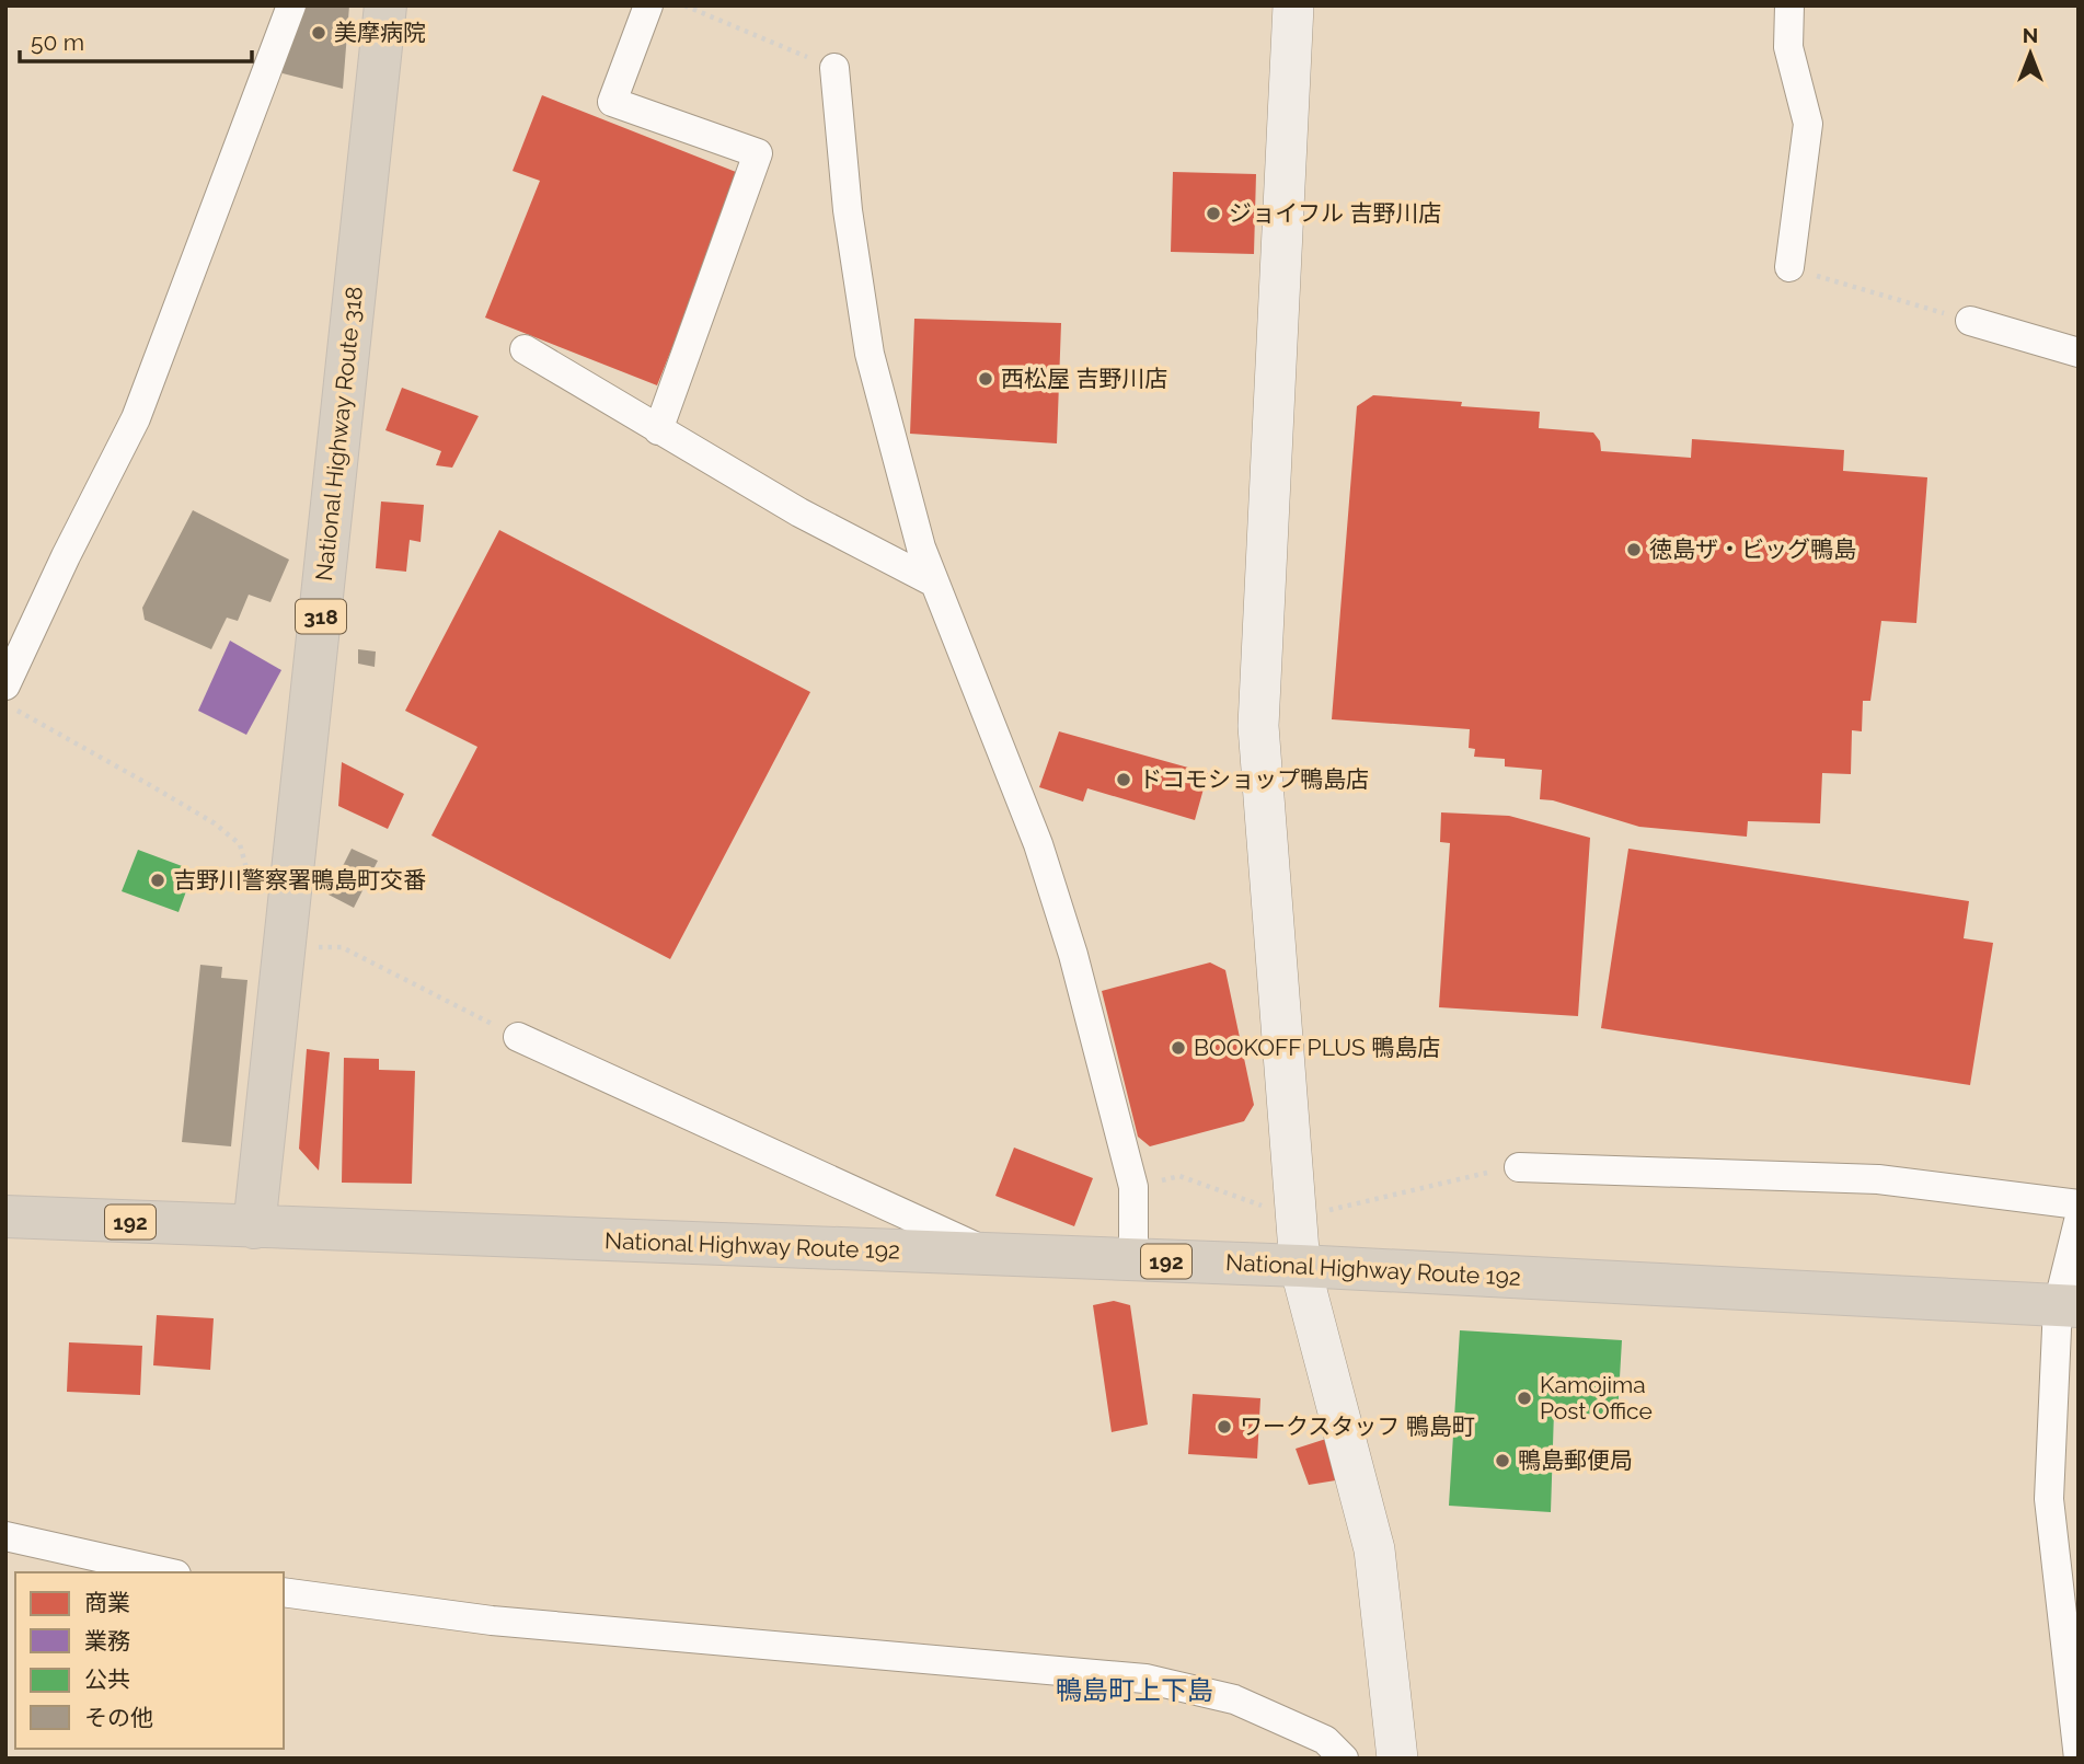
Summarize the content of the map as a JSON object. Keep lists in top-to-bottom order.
{
  "streets": {
    "highway": [
      "National Highway Route 318",
      "318",
      "192",
      "National Highway Route 192"
    ]
  },
  "crossings": [
    ["National Highway Route 318", "192"],
    ["National Highway Route 318", "National Highway Route 192"],
    ["192", "National Highway Route 192"]
  ],
  "districts": ["鴨島町上下島"],
  "places": [
    "美摩病院",
    "ジョイフル 吉野川店",
    "西松屋 吉野川店",
    "徳島ザ・ビッグ鴨島",
    "ドコモショップ鴨島店",
    "吉野川警察署鴨島町交番",
    "BOOKOFF PLUS 鴨島店",
    "Kamojima Post Office",
    "ワークスタッフ 鴨島町",
    "鴨島郵便局"
  ],
  "legend": [
    "商業",
    "業務",
    "公共",
    "その他"
  ],
  "scale_bar": "50 m",
  "north": "top"
}
